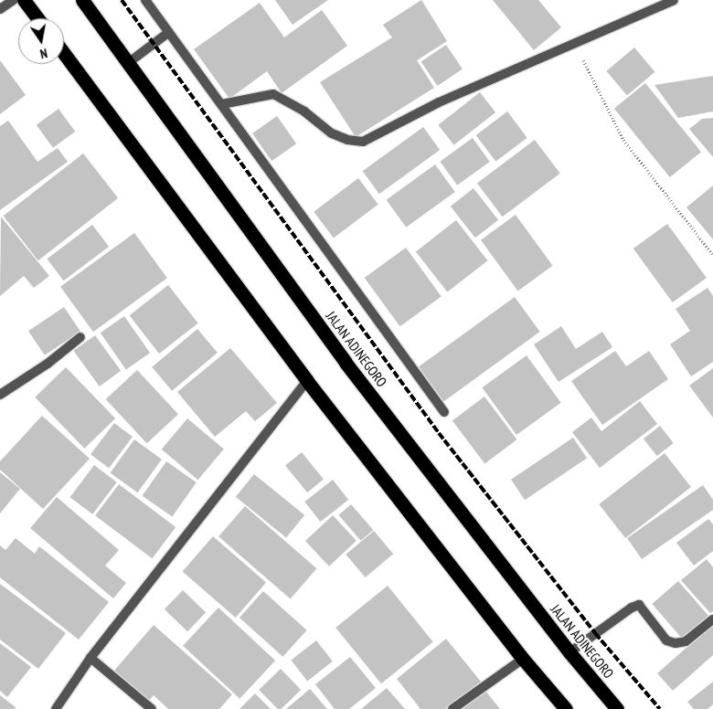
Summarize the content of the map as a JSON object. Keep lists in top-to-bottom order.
{
  "streets": {
    "highway": ["JALAN ADINEGORO"]
  },
  "north": "bottom"
}
